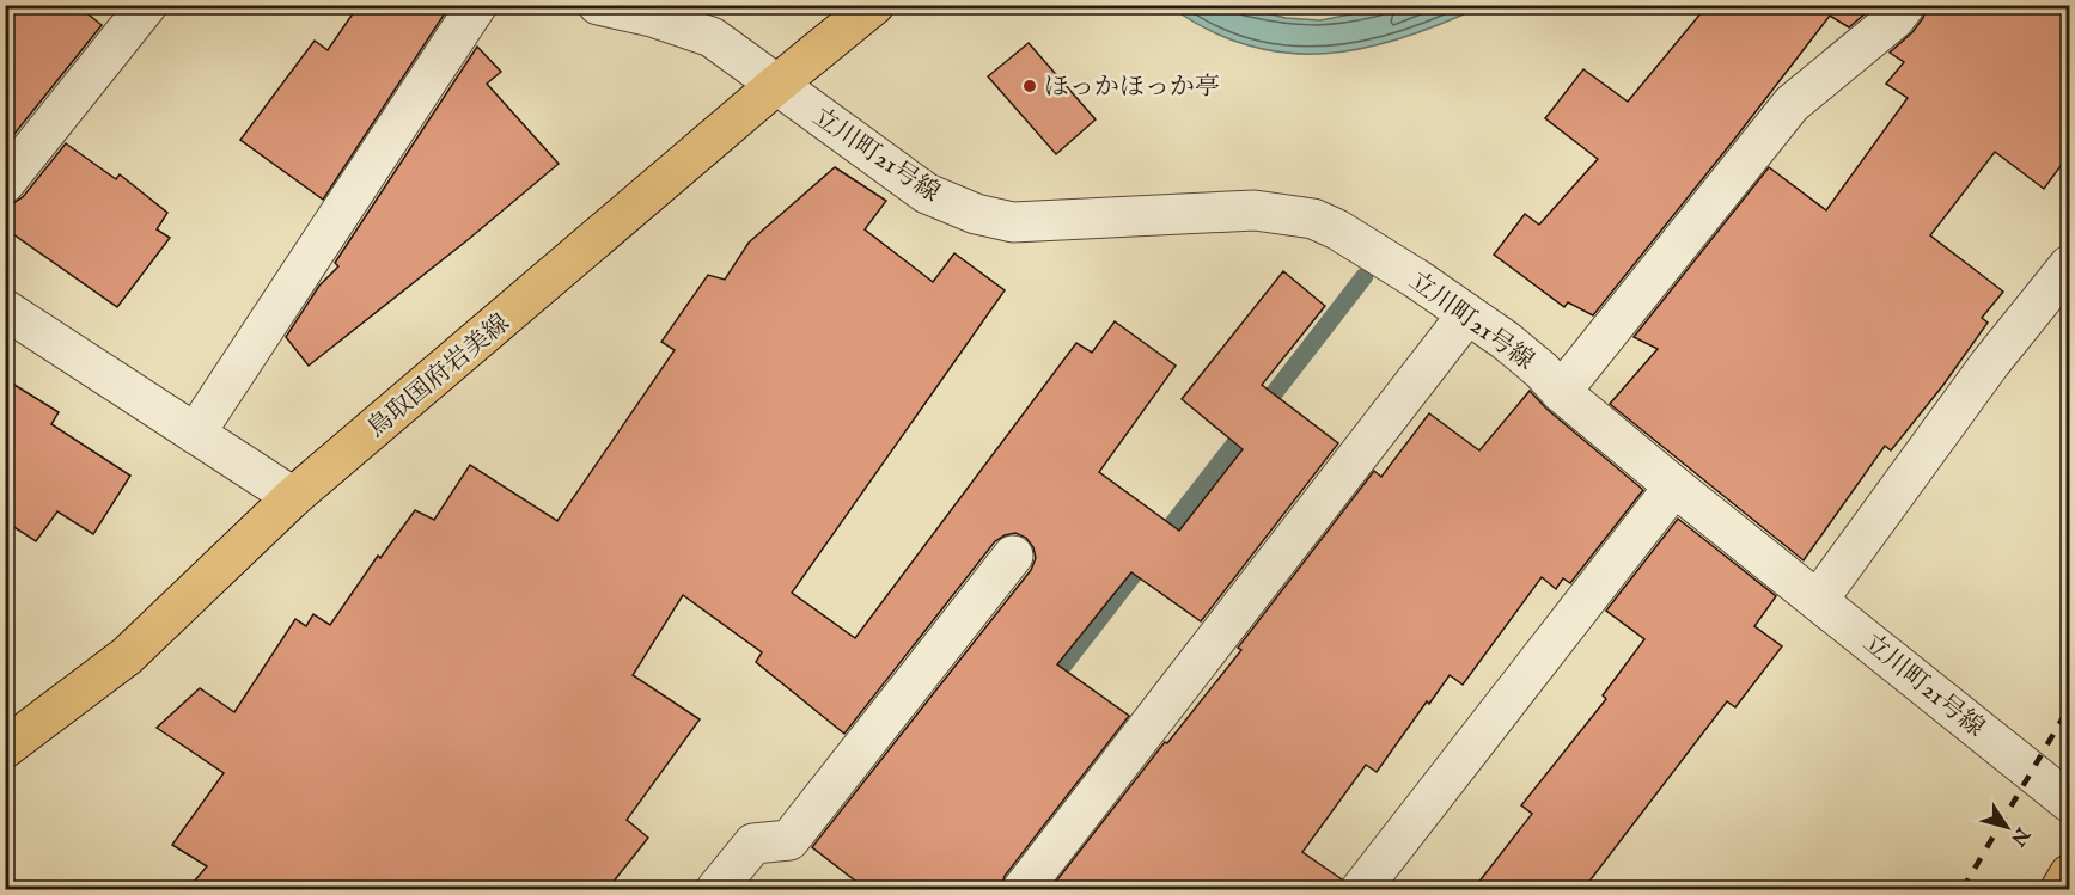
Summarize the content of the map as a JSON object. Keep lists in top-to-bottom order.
{
  "streets": {
    "main road": ["鳥取国府岩美線"],
    "street": ["立川町21号線"]
  },
  "crossings": [
    ["立川町21号線", "鳥取国府岩美線"]
  ],
  "places": ["ほっかほっか亭"],
  "north": "bottom right"
}
